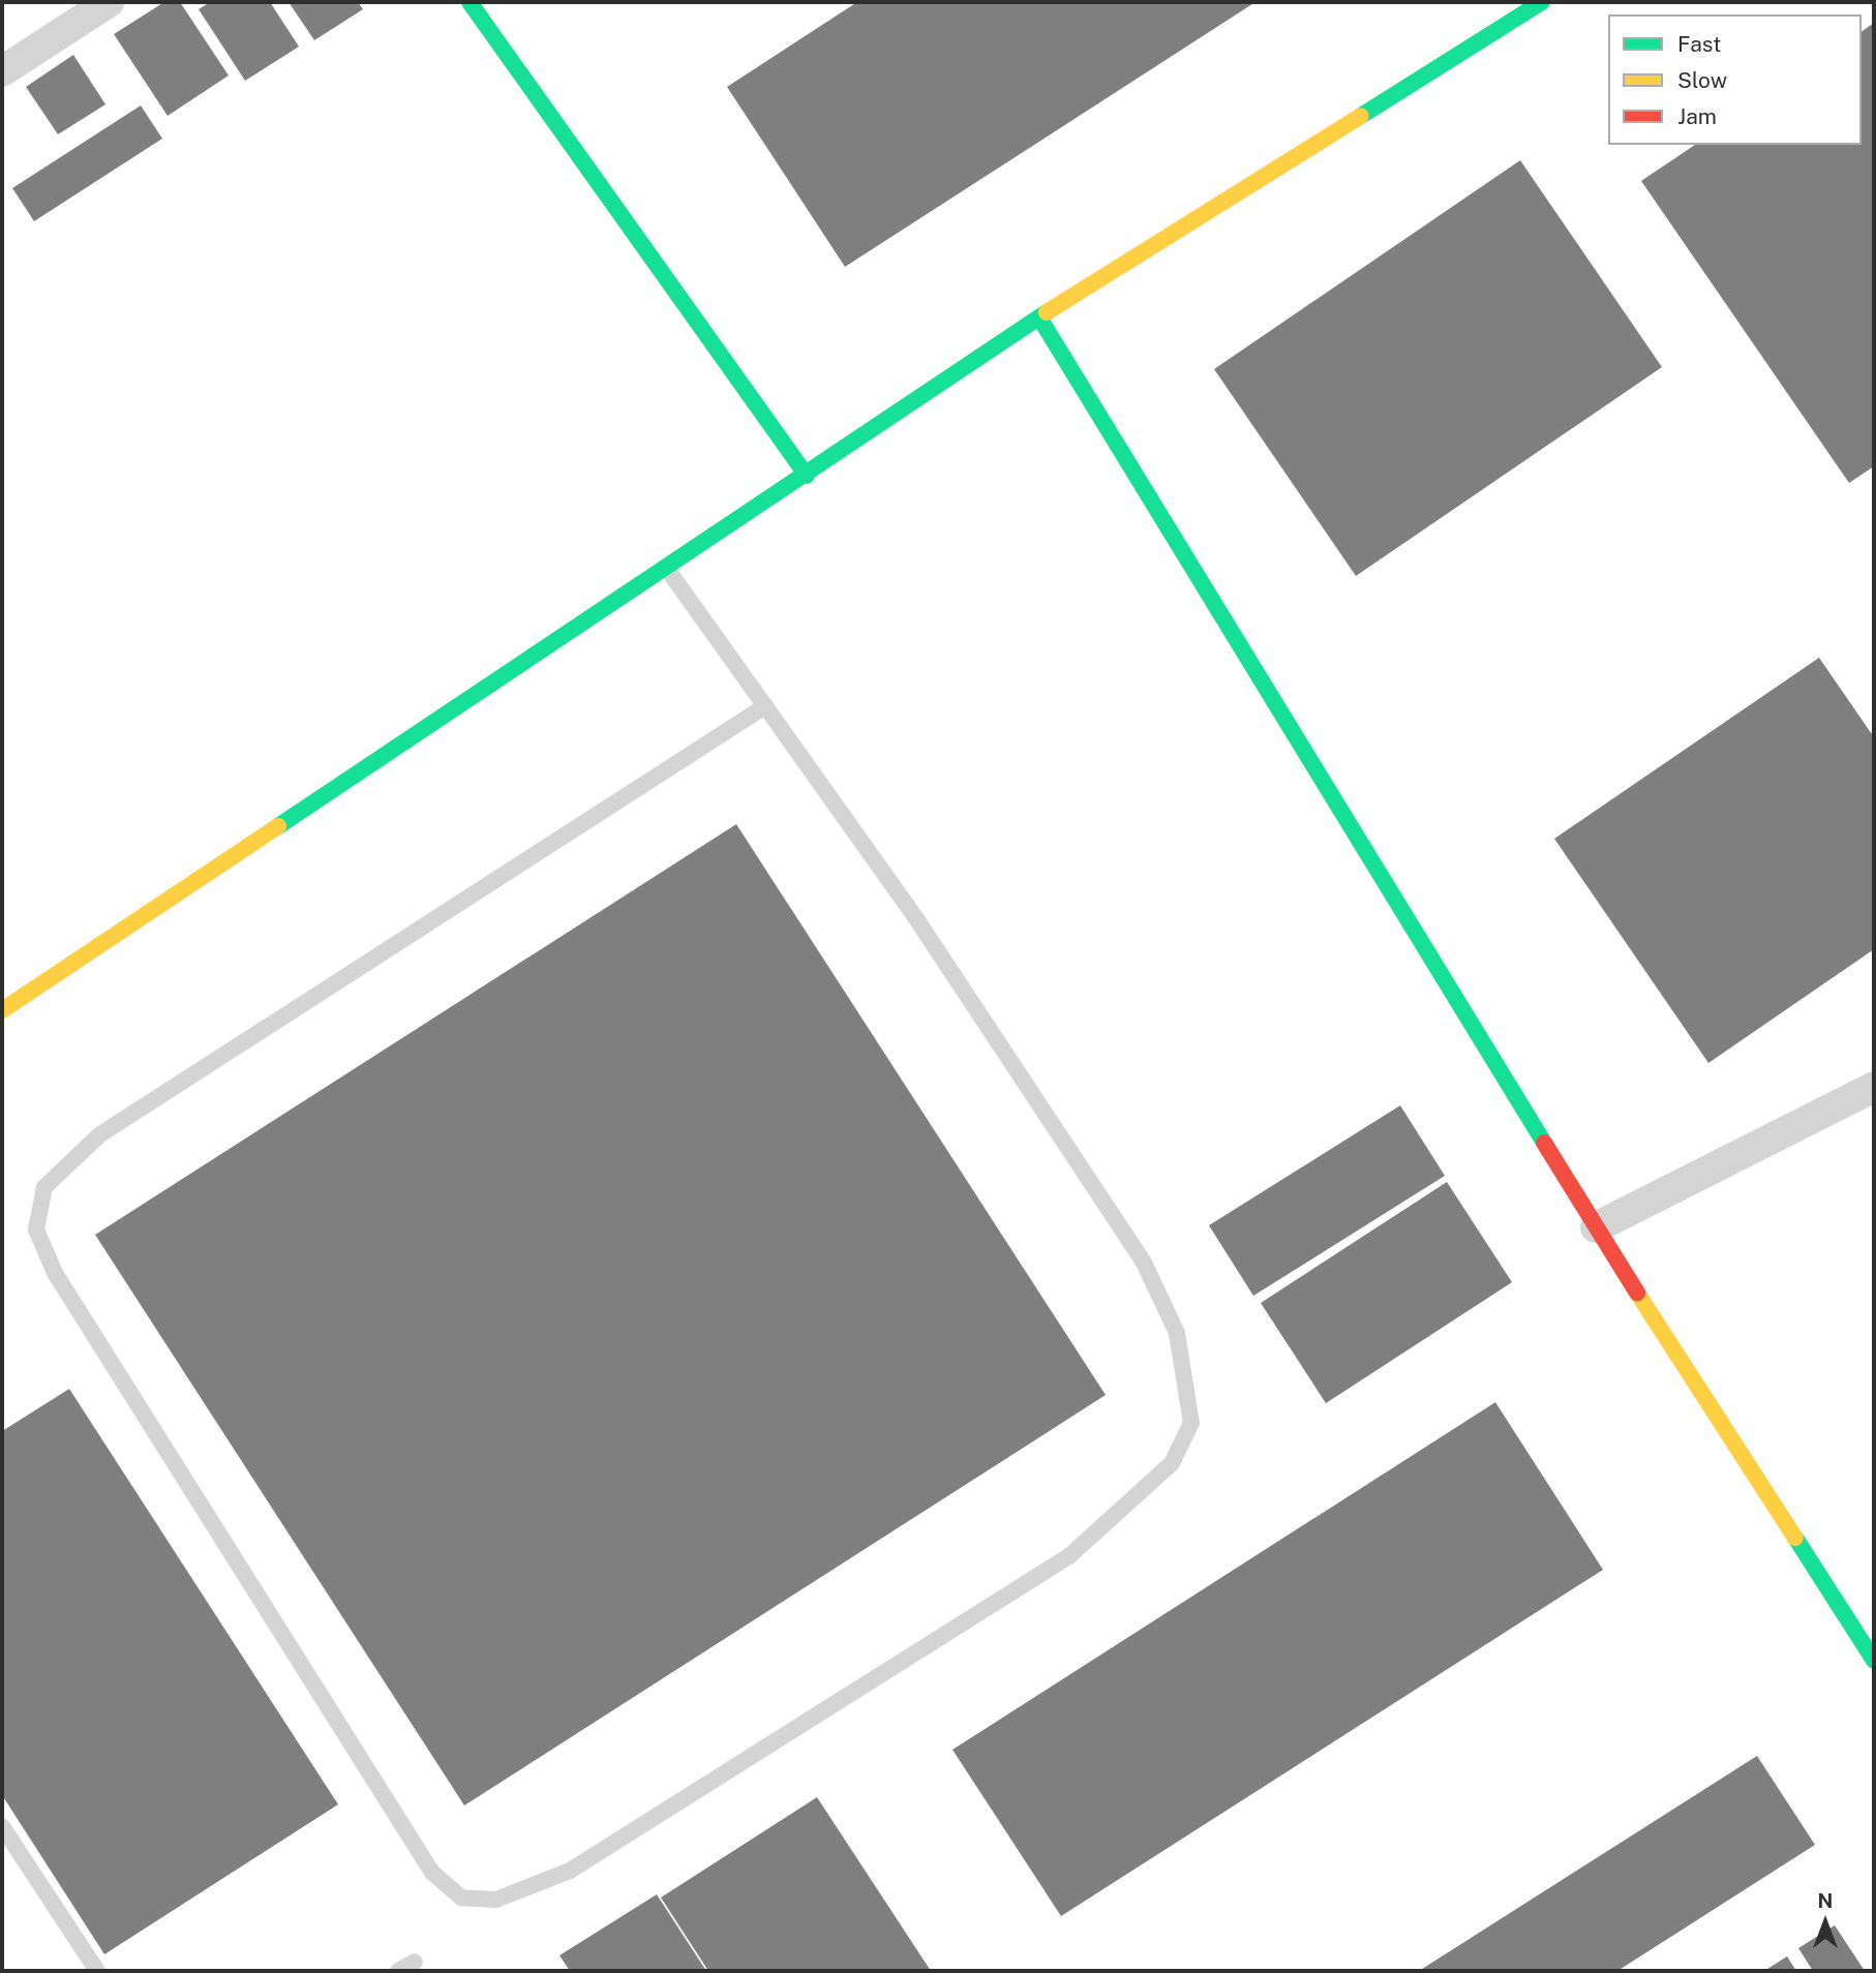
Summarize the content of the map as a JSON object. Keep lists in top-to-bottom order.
{
  "legend": ["Fast", "Slow", "Jam"],
  "north": "top"
}
